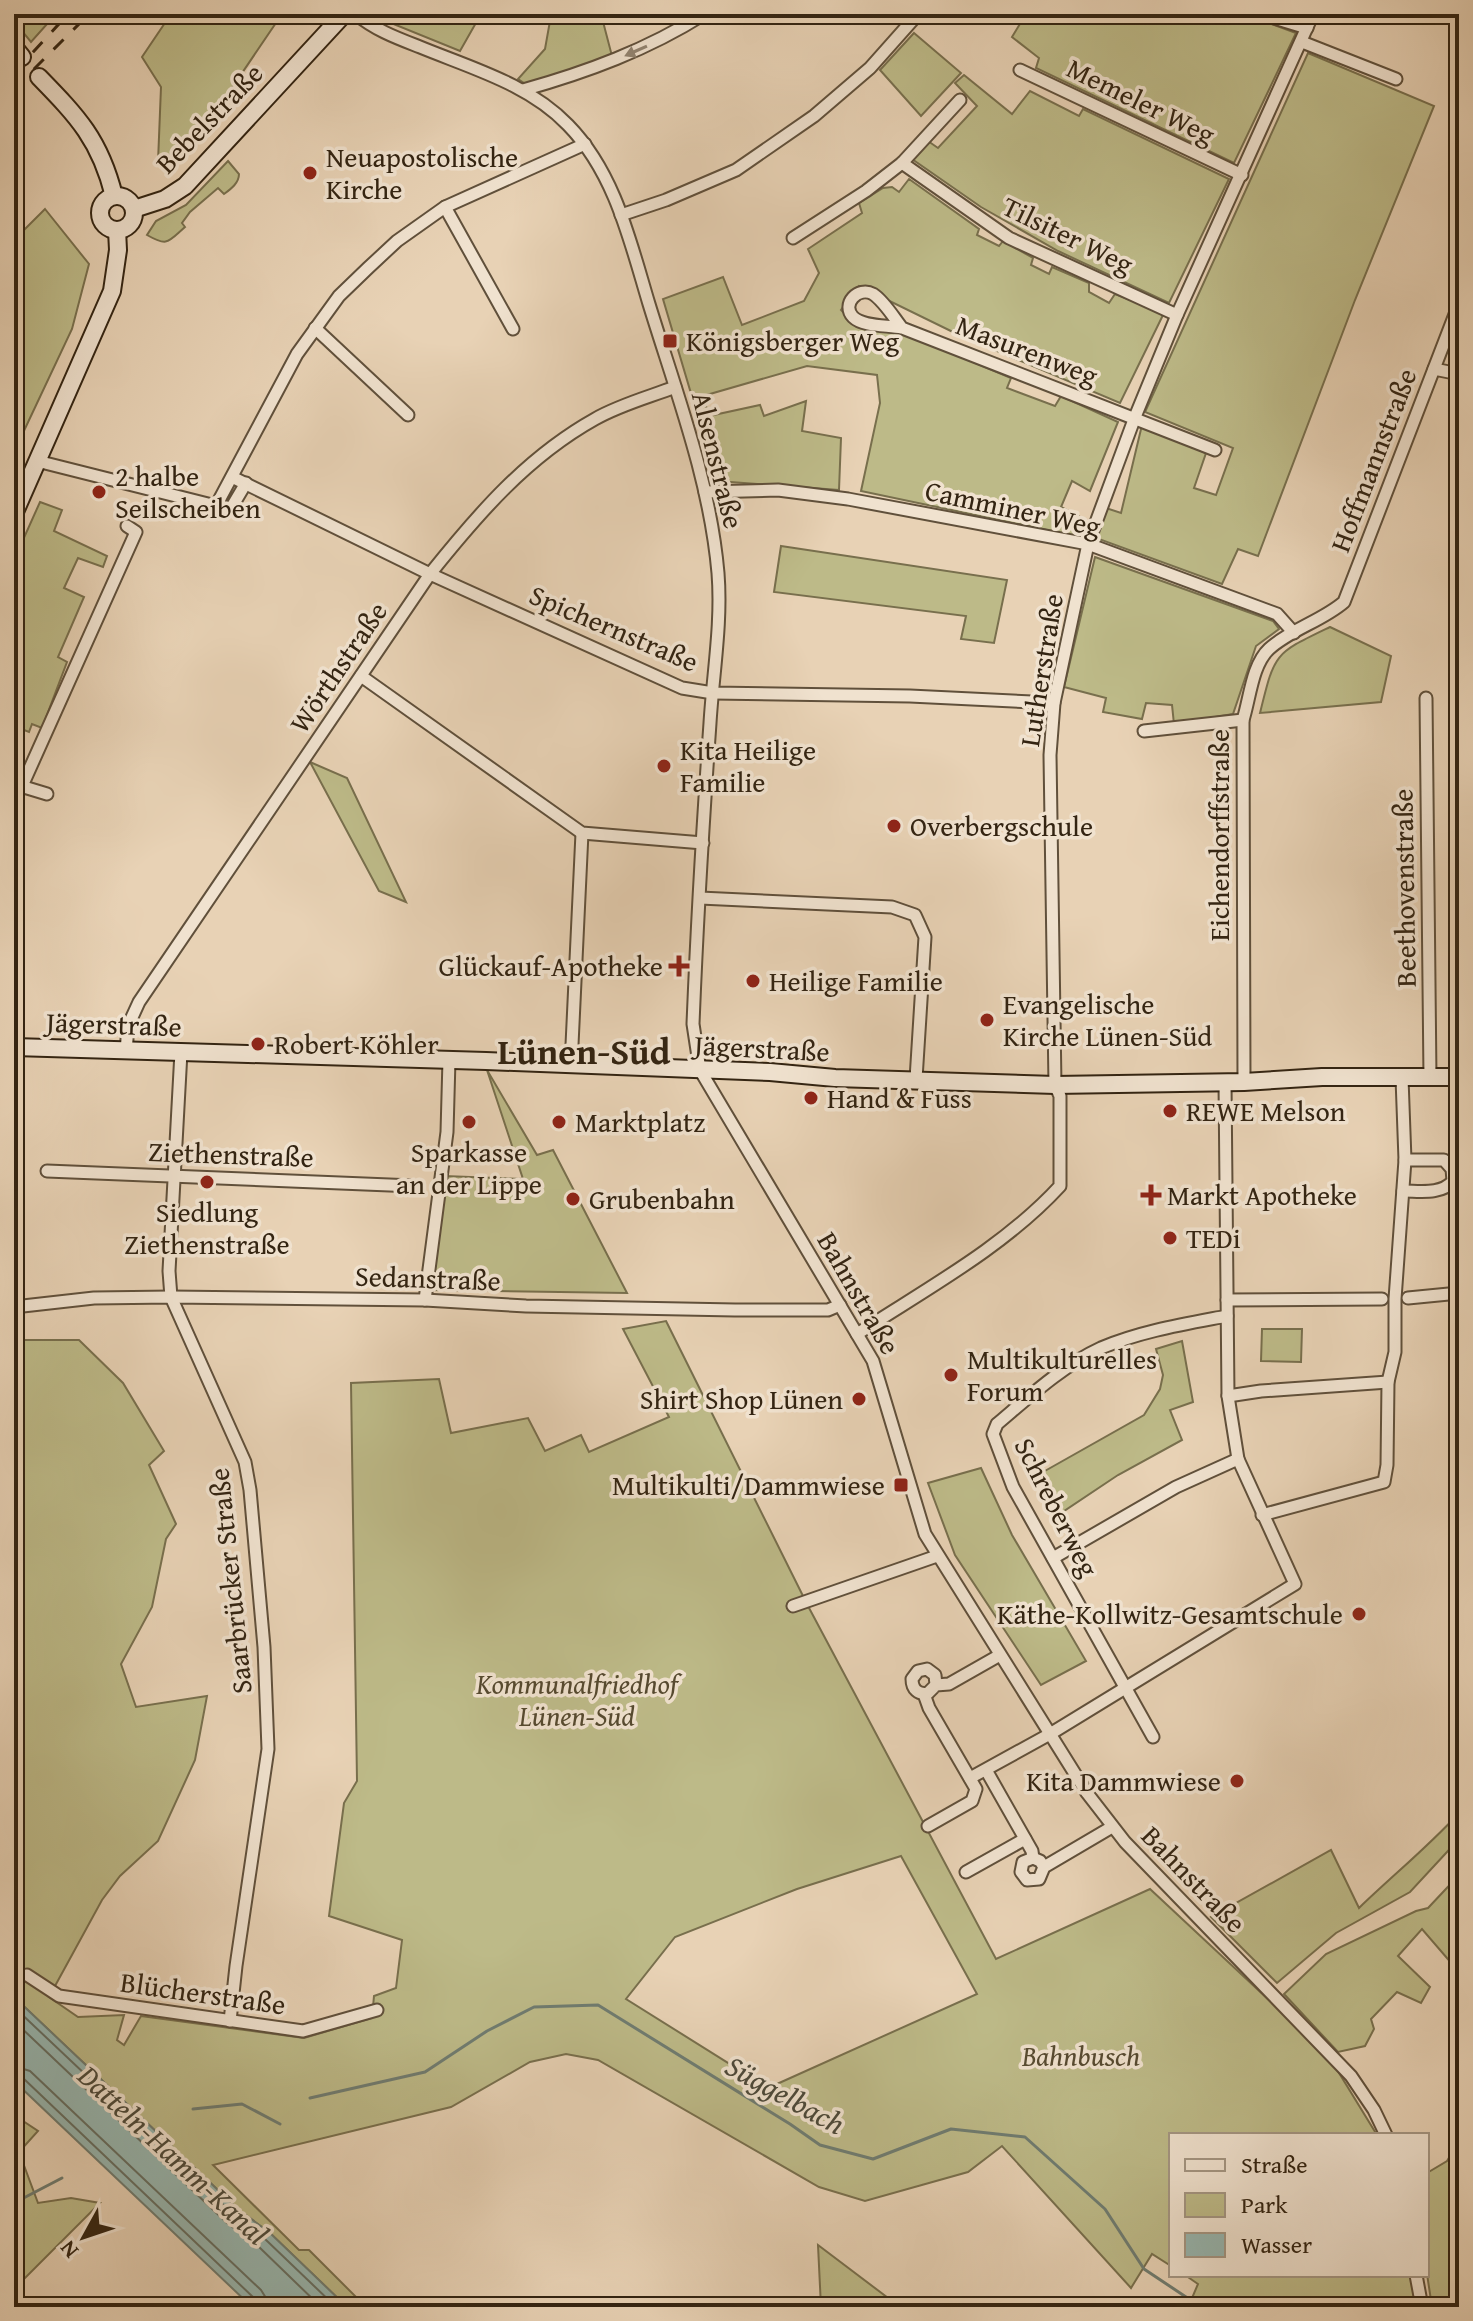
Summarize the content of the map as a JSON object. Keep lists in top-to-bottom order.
{
  "streets": {
    "street": [
      "Memeler Weg",
      "Bebelstraße",
      "Tilsiter Weg",
      "Masurenweg",
      "Alsenstraße",
      "Hoffmannstraße",
      "Camminer Weg",
      "Spichernstraße",
      "Wörthstraße",
      "Lutherstraße",
      "Eichendorffstraße",
      "Beethovenstraße",
      "Jägerstraße",
      "Ziethenstraße",
      "Sedanstraße",
      "Bahnstraße",
      "Schreberweg",
      "Saarbrücker Straße",
      "Blücherstraße"
    ]
  },
  "crossings": [
    ["Memeler Weg", "Lutherstraße"],
    ["Tilsiter Weg", "Lutherstraße"],
    ["Masurenweg", "Lutherstraße"],
    ["Alsenstraße", "Camminer Weg"],
    ["Alsenstraße", "Spichernstraße"],
    ["Alsenstraße", "Wörthstraße"],
    ["Alsenstraße", "Jägerstraße"],
    ["Alsenstraße", "Bahnstraße"],
    ["Hoffmannstraße", "Eichendorffstraße"],
    ["Camminer Weg", "Lutherstraße"],
    ["Camminer Weg", "Eichendorffstraße"],
    ["Spichernstraße", "Wörthstraße"],
    ["Spichernstraße", "Lutherstraße"],
    ["Wörthstraße", "Jägerstraße"],
    ["Lutherstraße", "Jägerstraße"],
    ["Lutherstraße", "Bahnstraße"],
    ["Eichendorffstraße", "Jägerstraße"],
    ["Beethovenstraße", "Jägerstraße"],
    ["Jägerstraße", "Bahnstraße"],
    ["Jägerstraße", "Saarbrücker Straße"],
    ["Ziethenstraße", "Saarbrücker Straße"],
    ["Sedanstraße", "Bahnstraße"],
    ["Sedanstraße", "Saarbrücker Straße"],
    ["Saarbrücker Straße", "Blücherstraße"]
  ],
  "districts": ["Lünen-Süd"],
  "water": ["Süggelbach", "Datteln-Hamm-Kanal"],
  "parks": ["Kommunalfriedhof Lünen-Süd", "Bahnbusch"],
  "places": {
    "other": [
      "Neuapostolische Kirche",
      "2 halbe Seilscheiben",
      "Kita Heilige Familie",
      "Overbergschule",
      "Heilige Familie",
      "Evangelische Kirche Lünen-Süd",
      "Robert Köhler",
      "Hand & Fuss",
      "REWE Melson",
      "Sparkasse an der Lippe",
      "Marktplatz",
      "Siedlung Ziethenstraße",
      "Grubenbahn",
      "TEDi",
      "Multikulturelles Forum",
      "Shirt Shop Lünen",
      "Käthe-Kollwitz-Gesamtschule",
      "Kita Dammwiese"
    ],
    "transit": ["Königsberger Weg", "Multikulti/Dammwiese"],
    "health": ["Glückauf-Apotheke", "Markt Apotheke"]
  },
  "legend": ["Straße", "Park", "Wasser"],
  "north": "bottom left"
}
